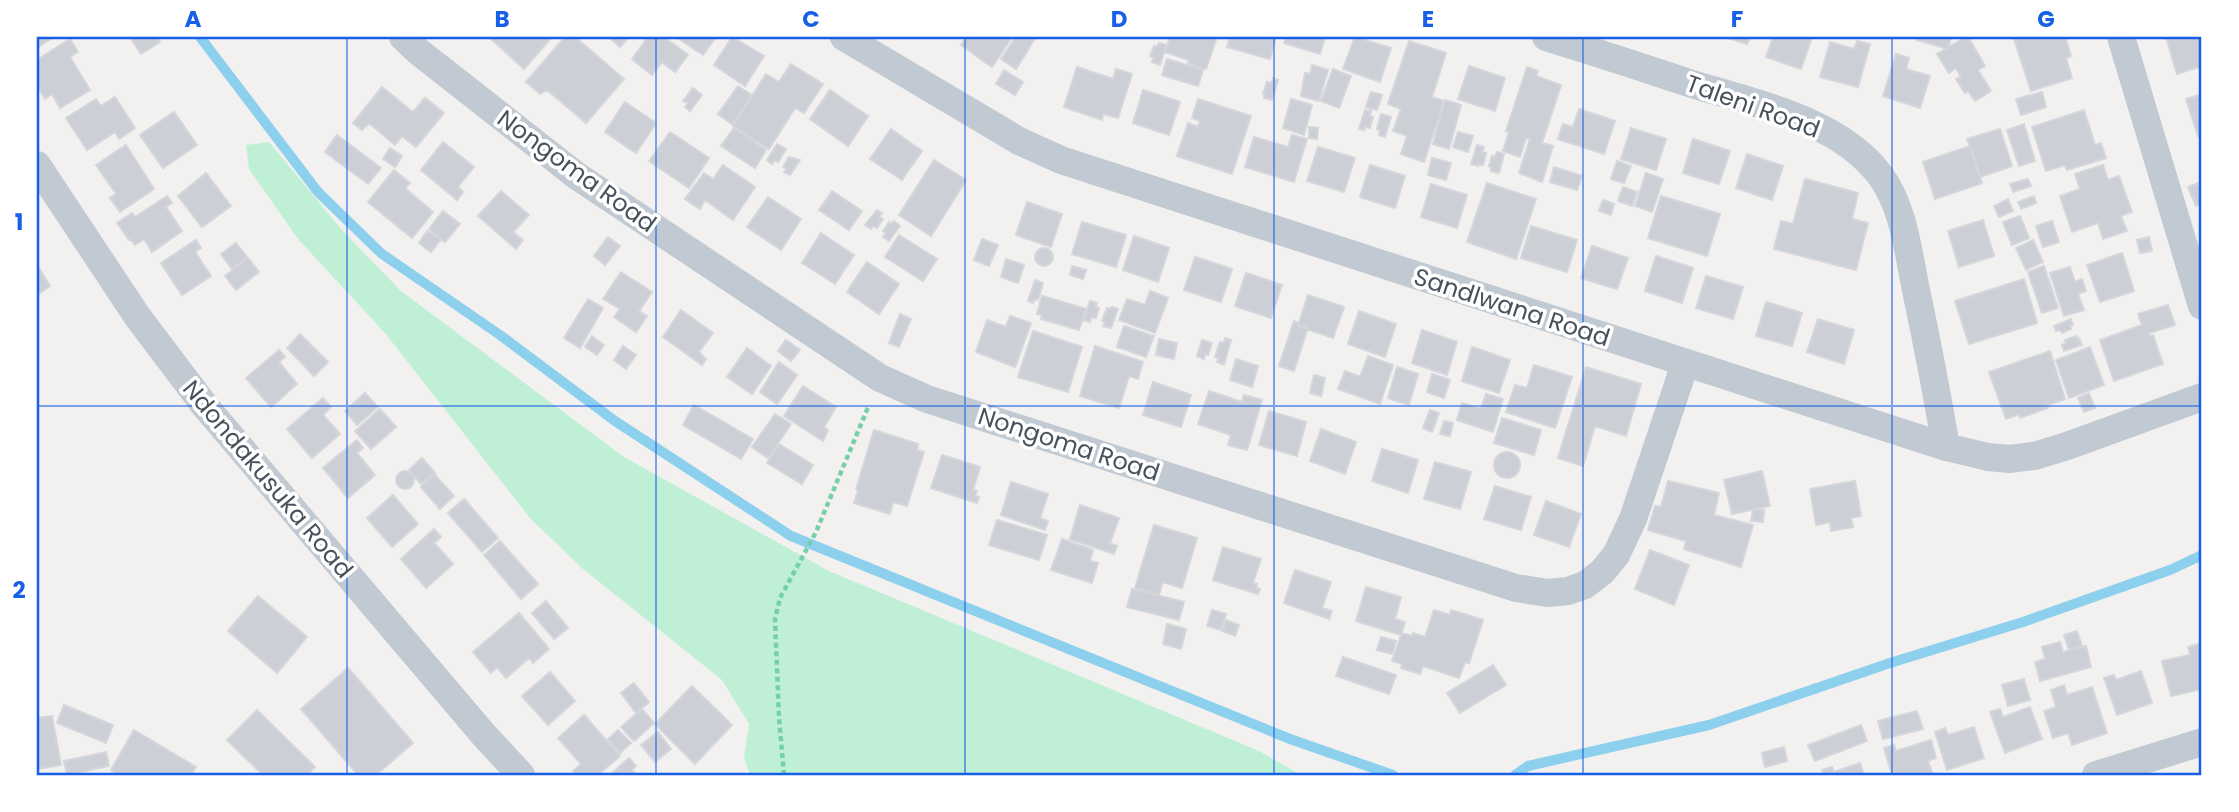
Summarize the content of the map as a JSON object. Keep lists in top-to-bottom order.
{
  "streets": {
    "street": [
      "Taleni Road",
      "Nongoma Road",
      "Sandlwana Road",
      "Ndondakusuka Road"
    ]
  },
  "crossings": [
    ["Taleni Road", "Sandlwana Road"],
    ["Nongoma Road", "Sandlwana Road"]
  ],
  "grid": {
    "columns": [
      "A",
      "B",
      "C",
      "D",
      "E",
      "F",
      "G"
    ],
    "rows": ["1", "2"]
  }
}
